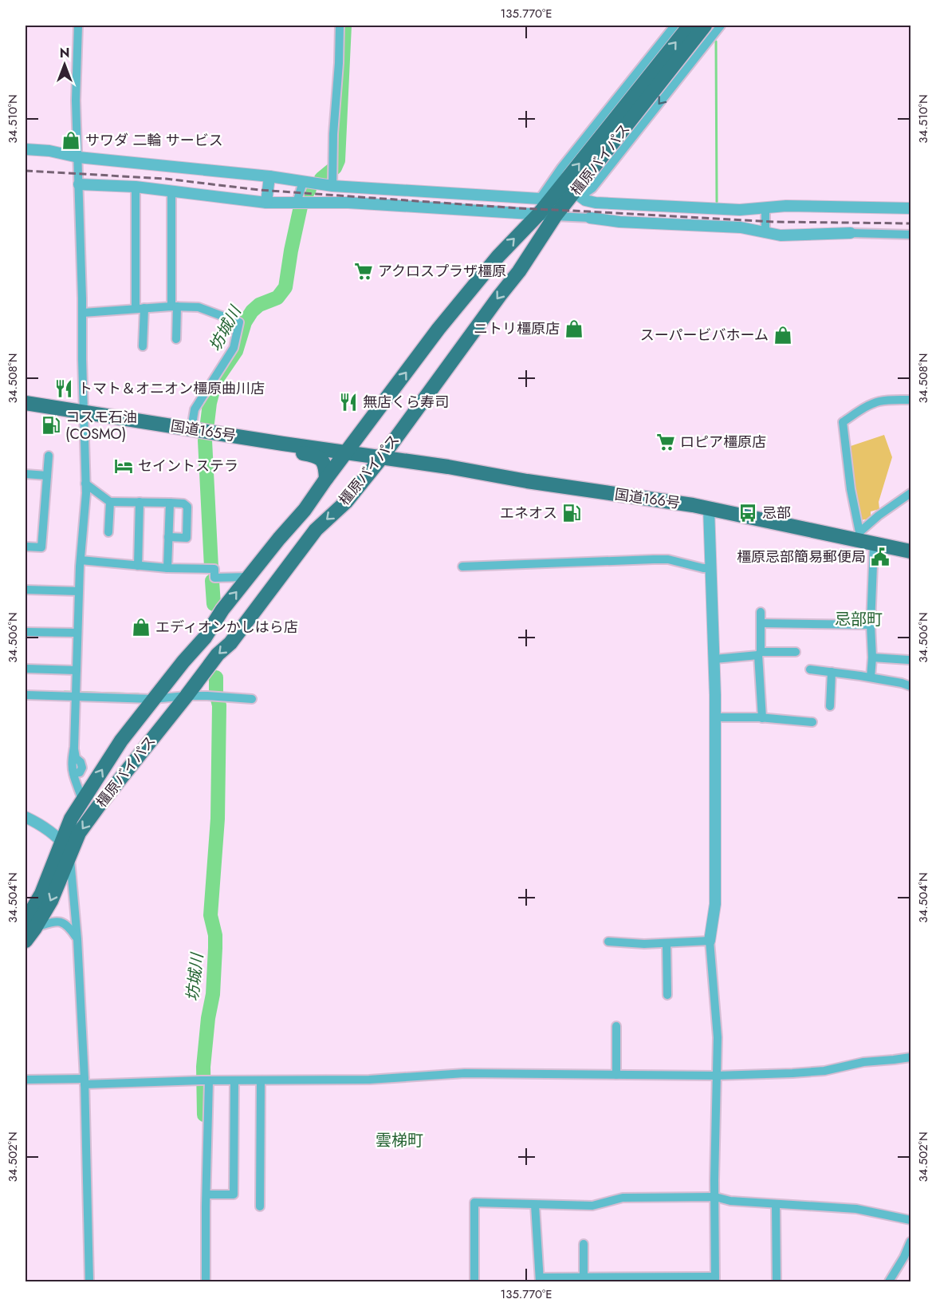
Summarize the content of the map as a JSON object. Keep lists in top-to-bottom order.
{
  "streets": {
    "highway": ["橿原バイパス", "国道165号", "国道166号"]
  },
  "crossings": [
    ["橿原バイパス", "国道165号"],
    ["橿原バイパス", "国道166号"],
    ["国道165号", "国道166号"]
  ],
  "districts": ["忌部町", "雲梯町"],
  "water": ["坊城川"],
  "places": {
    "shop": [
      "サワダ 二輪 サービス",
      "ニトリ橿原店",
      "スーパービバホーム",
      "エディオンかしはら店"
    ],
    "supermarket": ["アクロスプラザ橿原", "ロピア橿原店"],
    "restaurant": ["トマト＆オニオン橿原曲川店", "無店くら寿司"],
    "fuel station": ["コスモ石油 (COSMO)", "エネオス"],
    "hotel": ["セイントステラ"],
    "bus stop": ["忌部"],
    "public building": ["橿原忌部簡易郵便局"]
  },
  "north": "top",
  "coordinates": [
    "135.770°E",
    "34.510°N",
    "34.508°N",
    "34.506°N",
    "34.504°N",
    "34.502°N"
  ]
}
